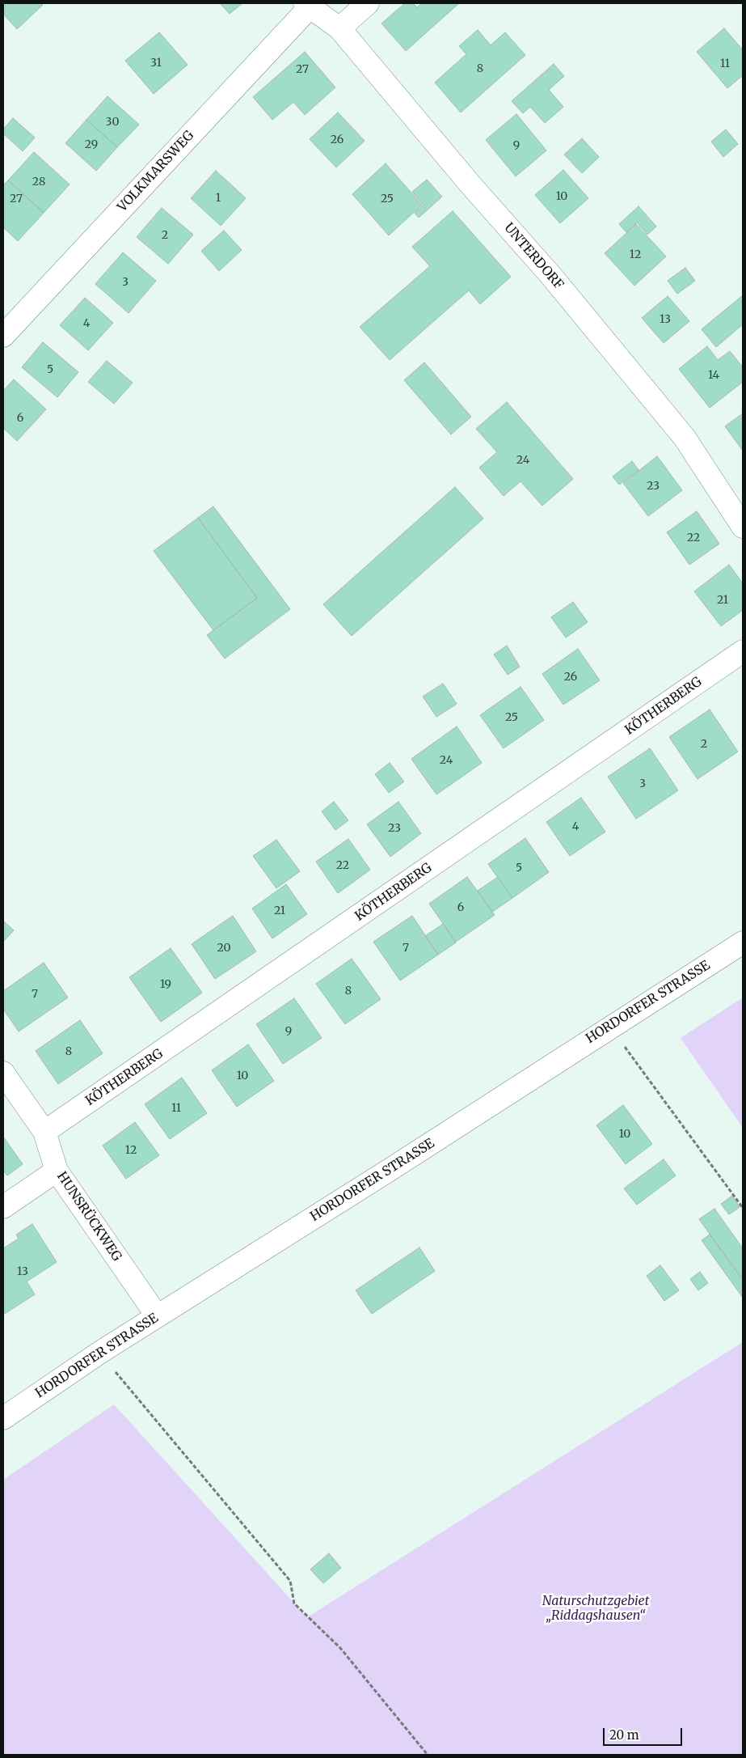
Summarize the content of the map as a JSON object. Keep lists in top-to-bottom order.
{
  "streets": {
    "street": [
      "VOLKMARSWEG",
      "UNTERDORF",
      "KÖTHERBERG",
      "HORDORFER STRASSE",
      "HUNSRÜCKWEG"
    ]
  },
  "crossings": [
    ["VOLKMARSWEG", "UNTERDORF"],
    ["KÖTHERBERG", "HUNSRÜCKWEG"],
    ["HORDORFER STRASSE", "HUNSRÜCKWEG"]
  ],
  "parks": ["Naturschutzgebiet „Riddagshausen“"],
  "house_numbers": [
    "31",
    "11",
    "8",
    "27",
    "30",
    "26",
    "29",
    "9",
    "28",
    "10",
    "1",
    "27",
    "25",
    "2",
    "12",
    "3",
    "13",
    "4",
    "5",
    "14",
    "6",
    "24",
    "23",
    "22",
    "21",
    "26",
    "25",
    "2",
    "24",
    "3",
    "4",
    "23",
    "22",
    "5",
    "6",
    "21",
    "20",
    "7",
    "19",
    "8",
    "7",
    "9",
    "8",
    "10",
    "11",
    "10",
    "12",
    "13"
  ],
  "scale_bar": "20 m"
}
